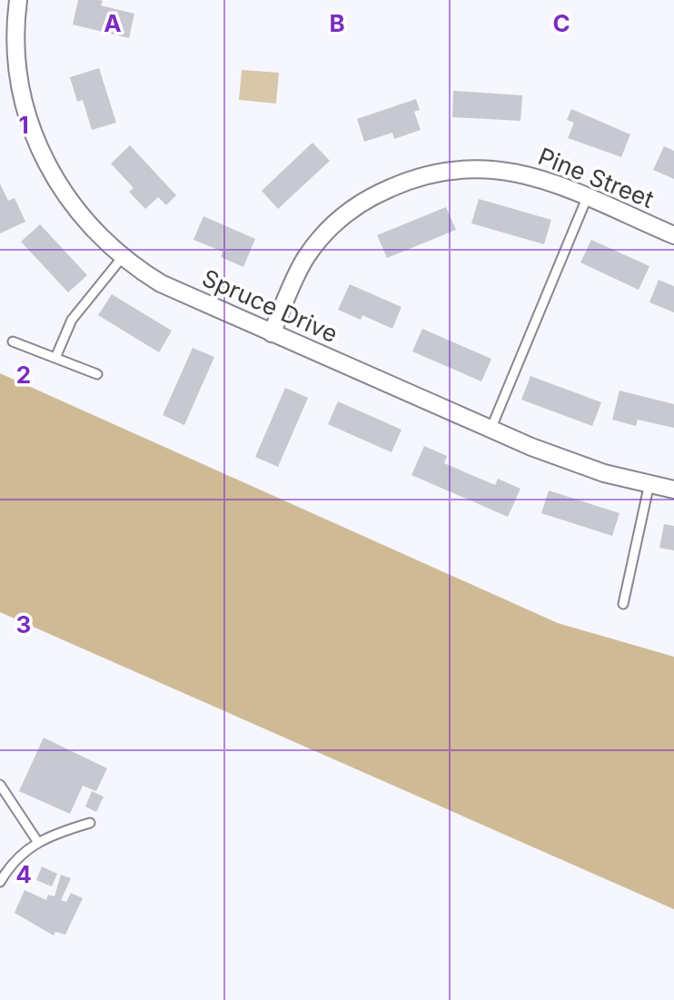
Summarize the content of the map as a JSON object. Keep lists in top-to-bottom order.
{
  "streets": {
    "street": ["Pine Street", "Spruce Drive"]
  },
  "crossings": [
    ["Pine Street", "Spruce Drive"]
  ],
  "grid": {
    "columns": ["A", "B", "C"],
    "rows": [
      "1",
      "2",
      "3",
      "4"
    ]
  }
}
